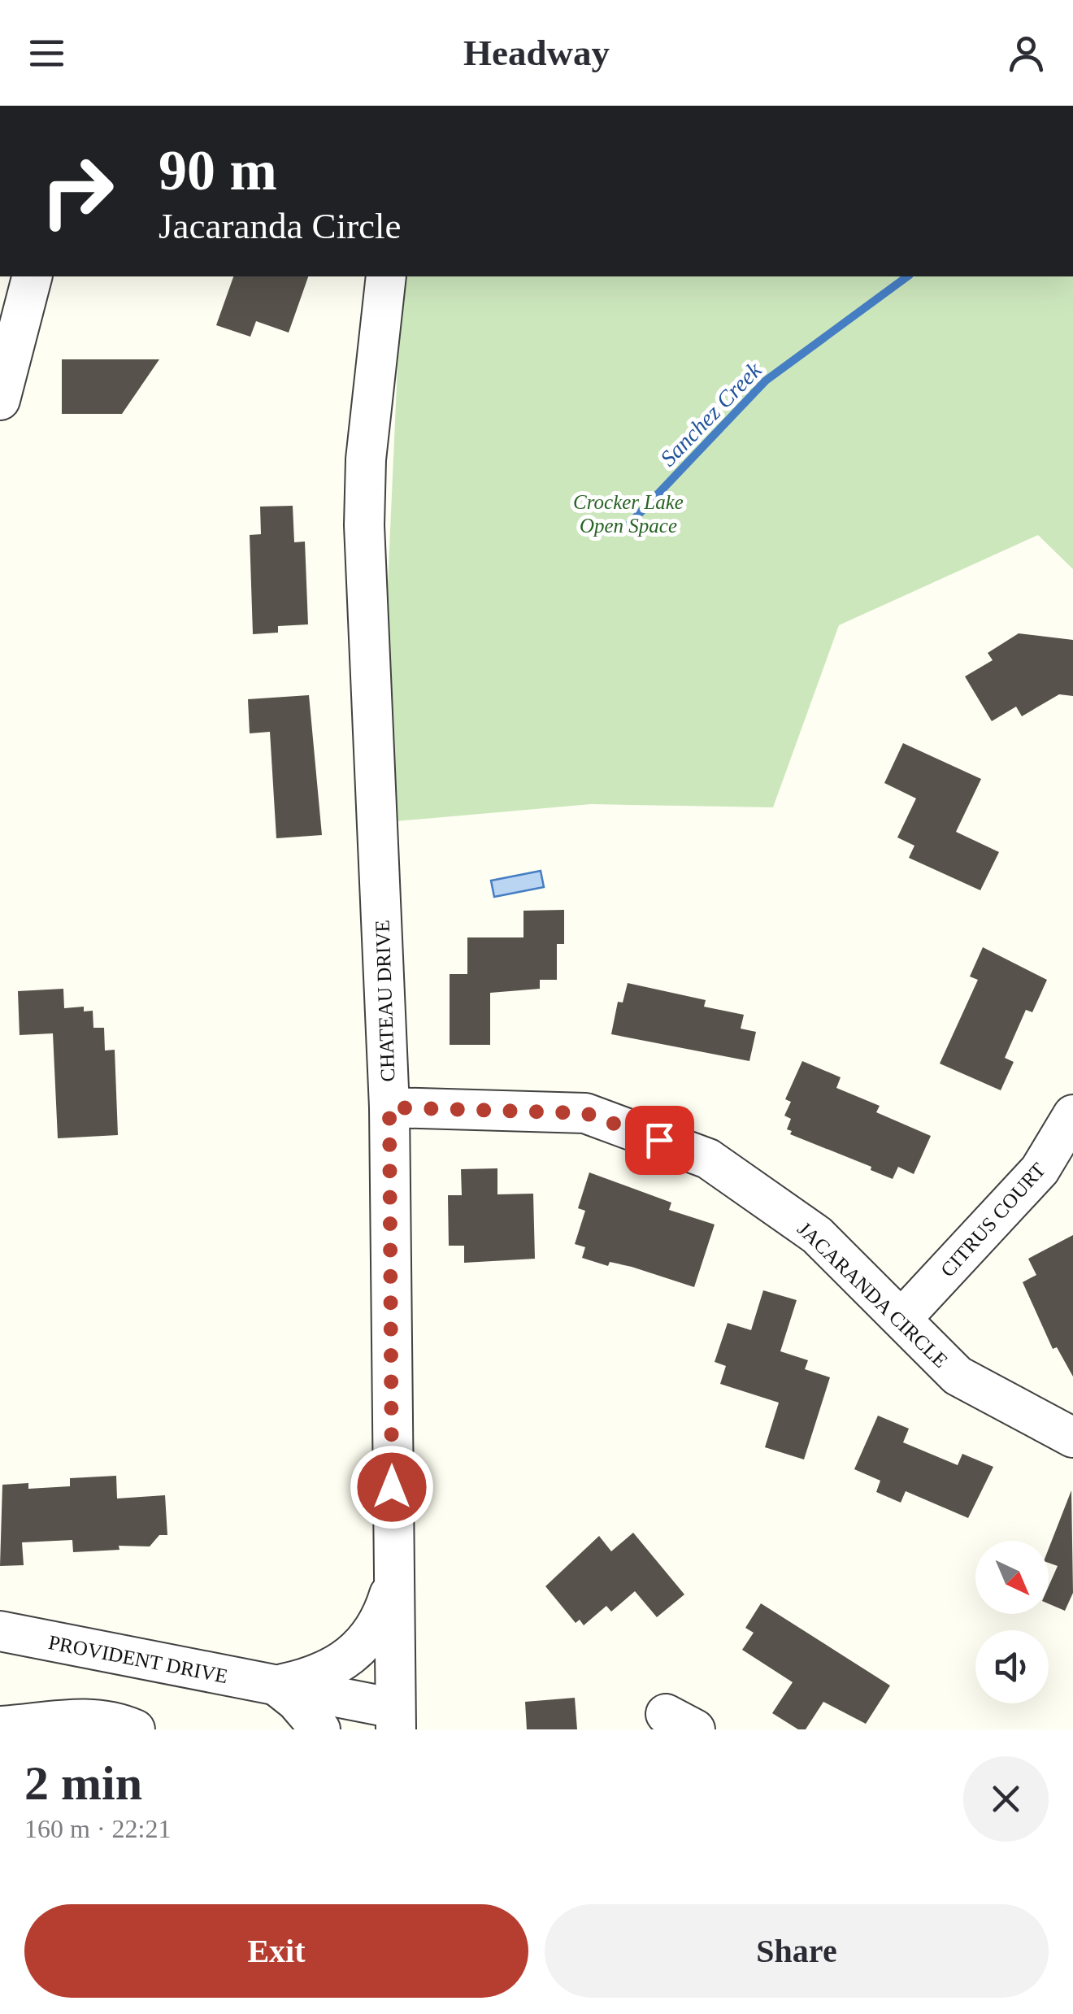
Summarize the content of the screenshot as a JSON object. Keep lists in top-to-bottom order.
{
  "streets": {
    "street": [
      "CHATEAU DRIVE",
      "CITRUS COURT",
      "JACARANDA CIRCLE",
      "PROVIDENT DRIVE"
    ]
  },
  "crossings": [
    ["CHATEAU DRIVE", "JACARANDA CIRCLE"],
    ["CHATEAU DRIVE", "PROVIDENT DRIVE"],
    ["CITRUS COURT", "JACARANDA CIRCLE"]
  ],
  "water": ["Sanchez Creek"],
  "parks": ["Crocker Lake Open Space"],
  "north": "bottom right",
  "page": {
    "header": "Headway",
    "turn": ["90 m", "Jacaranda Circle"],
    "heading": ["2 min", "160 m · 22:21"],
    "buttons": ["Exit", "Share"]
  }
}
